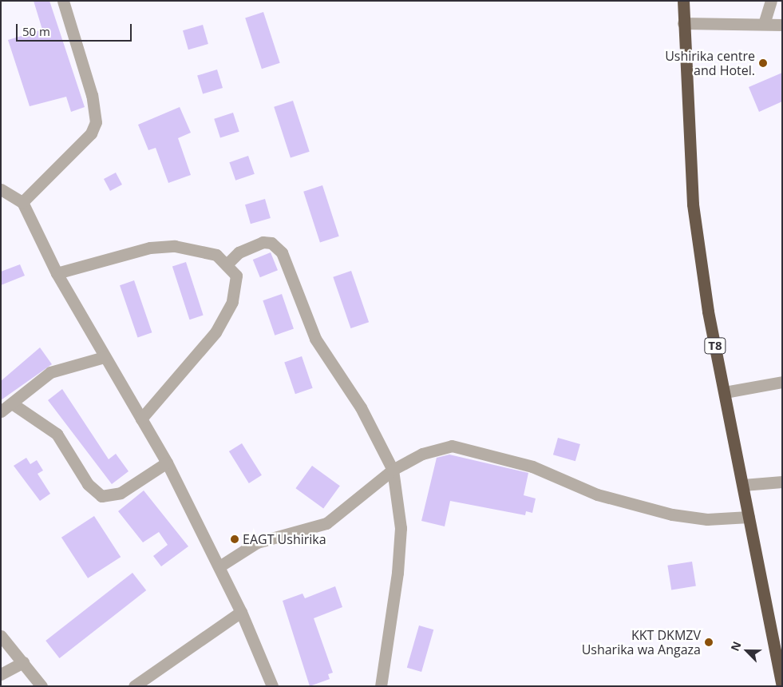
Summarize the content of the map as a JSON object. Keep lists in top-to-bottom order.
{
  "streets": {
    "highway": ["T8"]
  },
  "places": ["Ushirika centre and Hotel.", "EAGT Ushirika", "KKT DKMZV Usharika wa Angaza"],
  "scale_bar": "50 m",
  "north": "top left"
}
